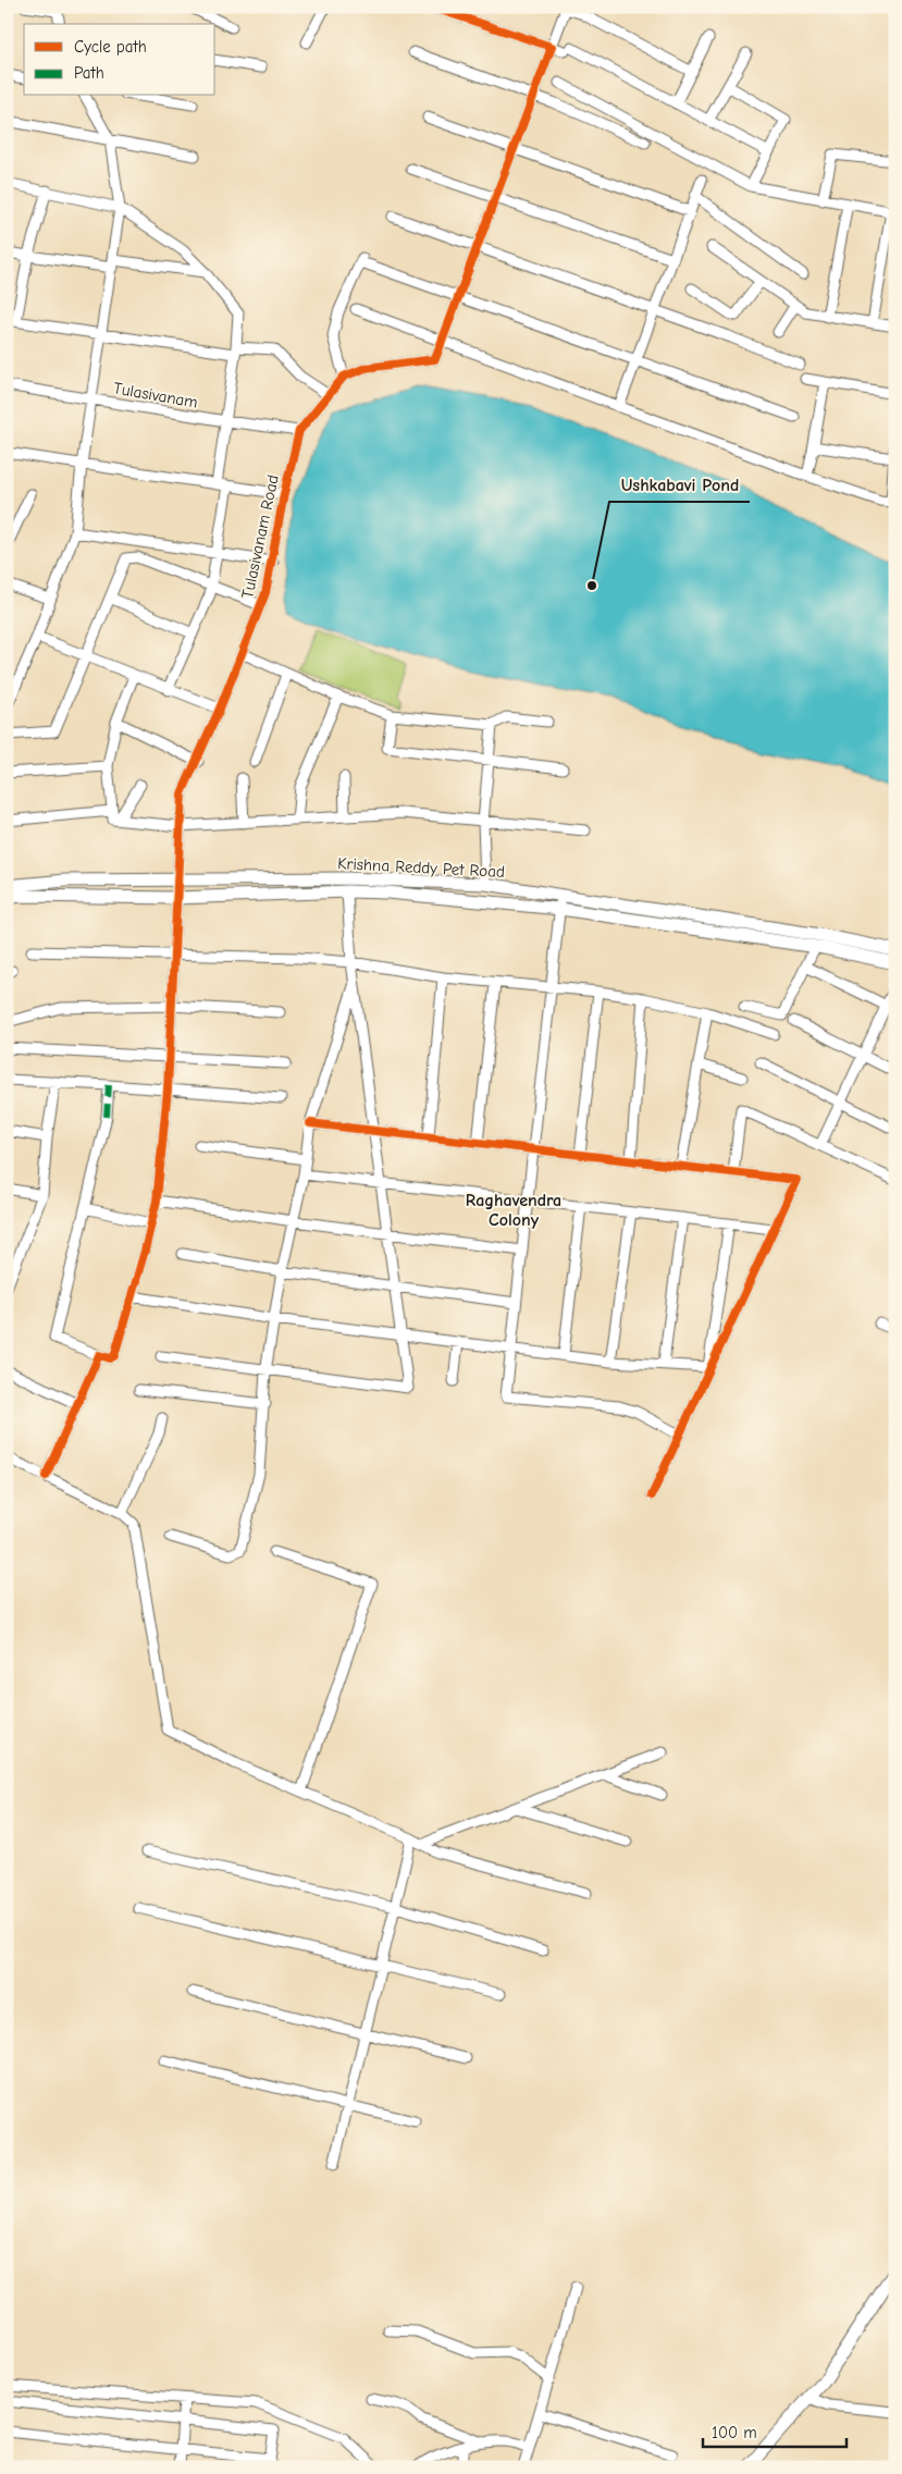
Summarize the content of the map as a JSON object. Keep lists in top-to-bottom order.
{
  "streets": {
    "main road": ["Krishna Reddy Pet Road"],
    "street": ["Tulasivanam", "Tulasivanam Road"]
  },
  "crossings": [
    ["Tulasivanam", "Tulasivanam Road"],
    ["Tulasivanam Road", "Krishna Reddy Pet Road"]
  ],
  "districts": ["Raghavendra Colony"],
  "places": ["Ushkabavi Pond"],
  "legend": ["Cycle path", "Path"],
  "scale_bar": "100 m"
}
